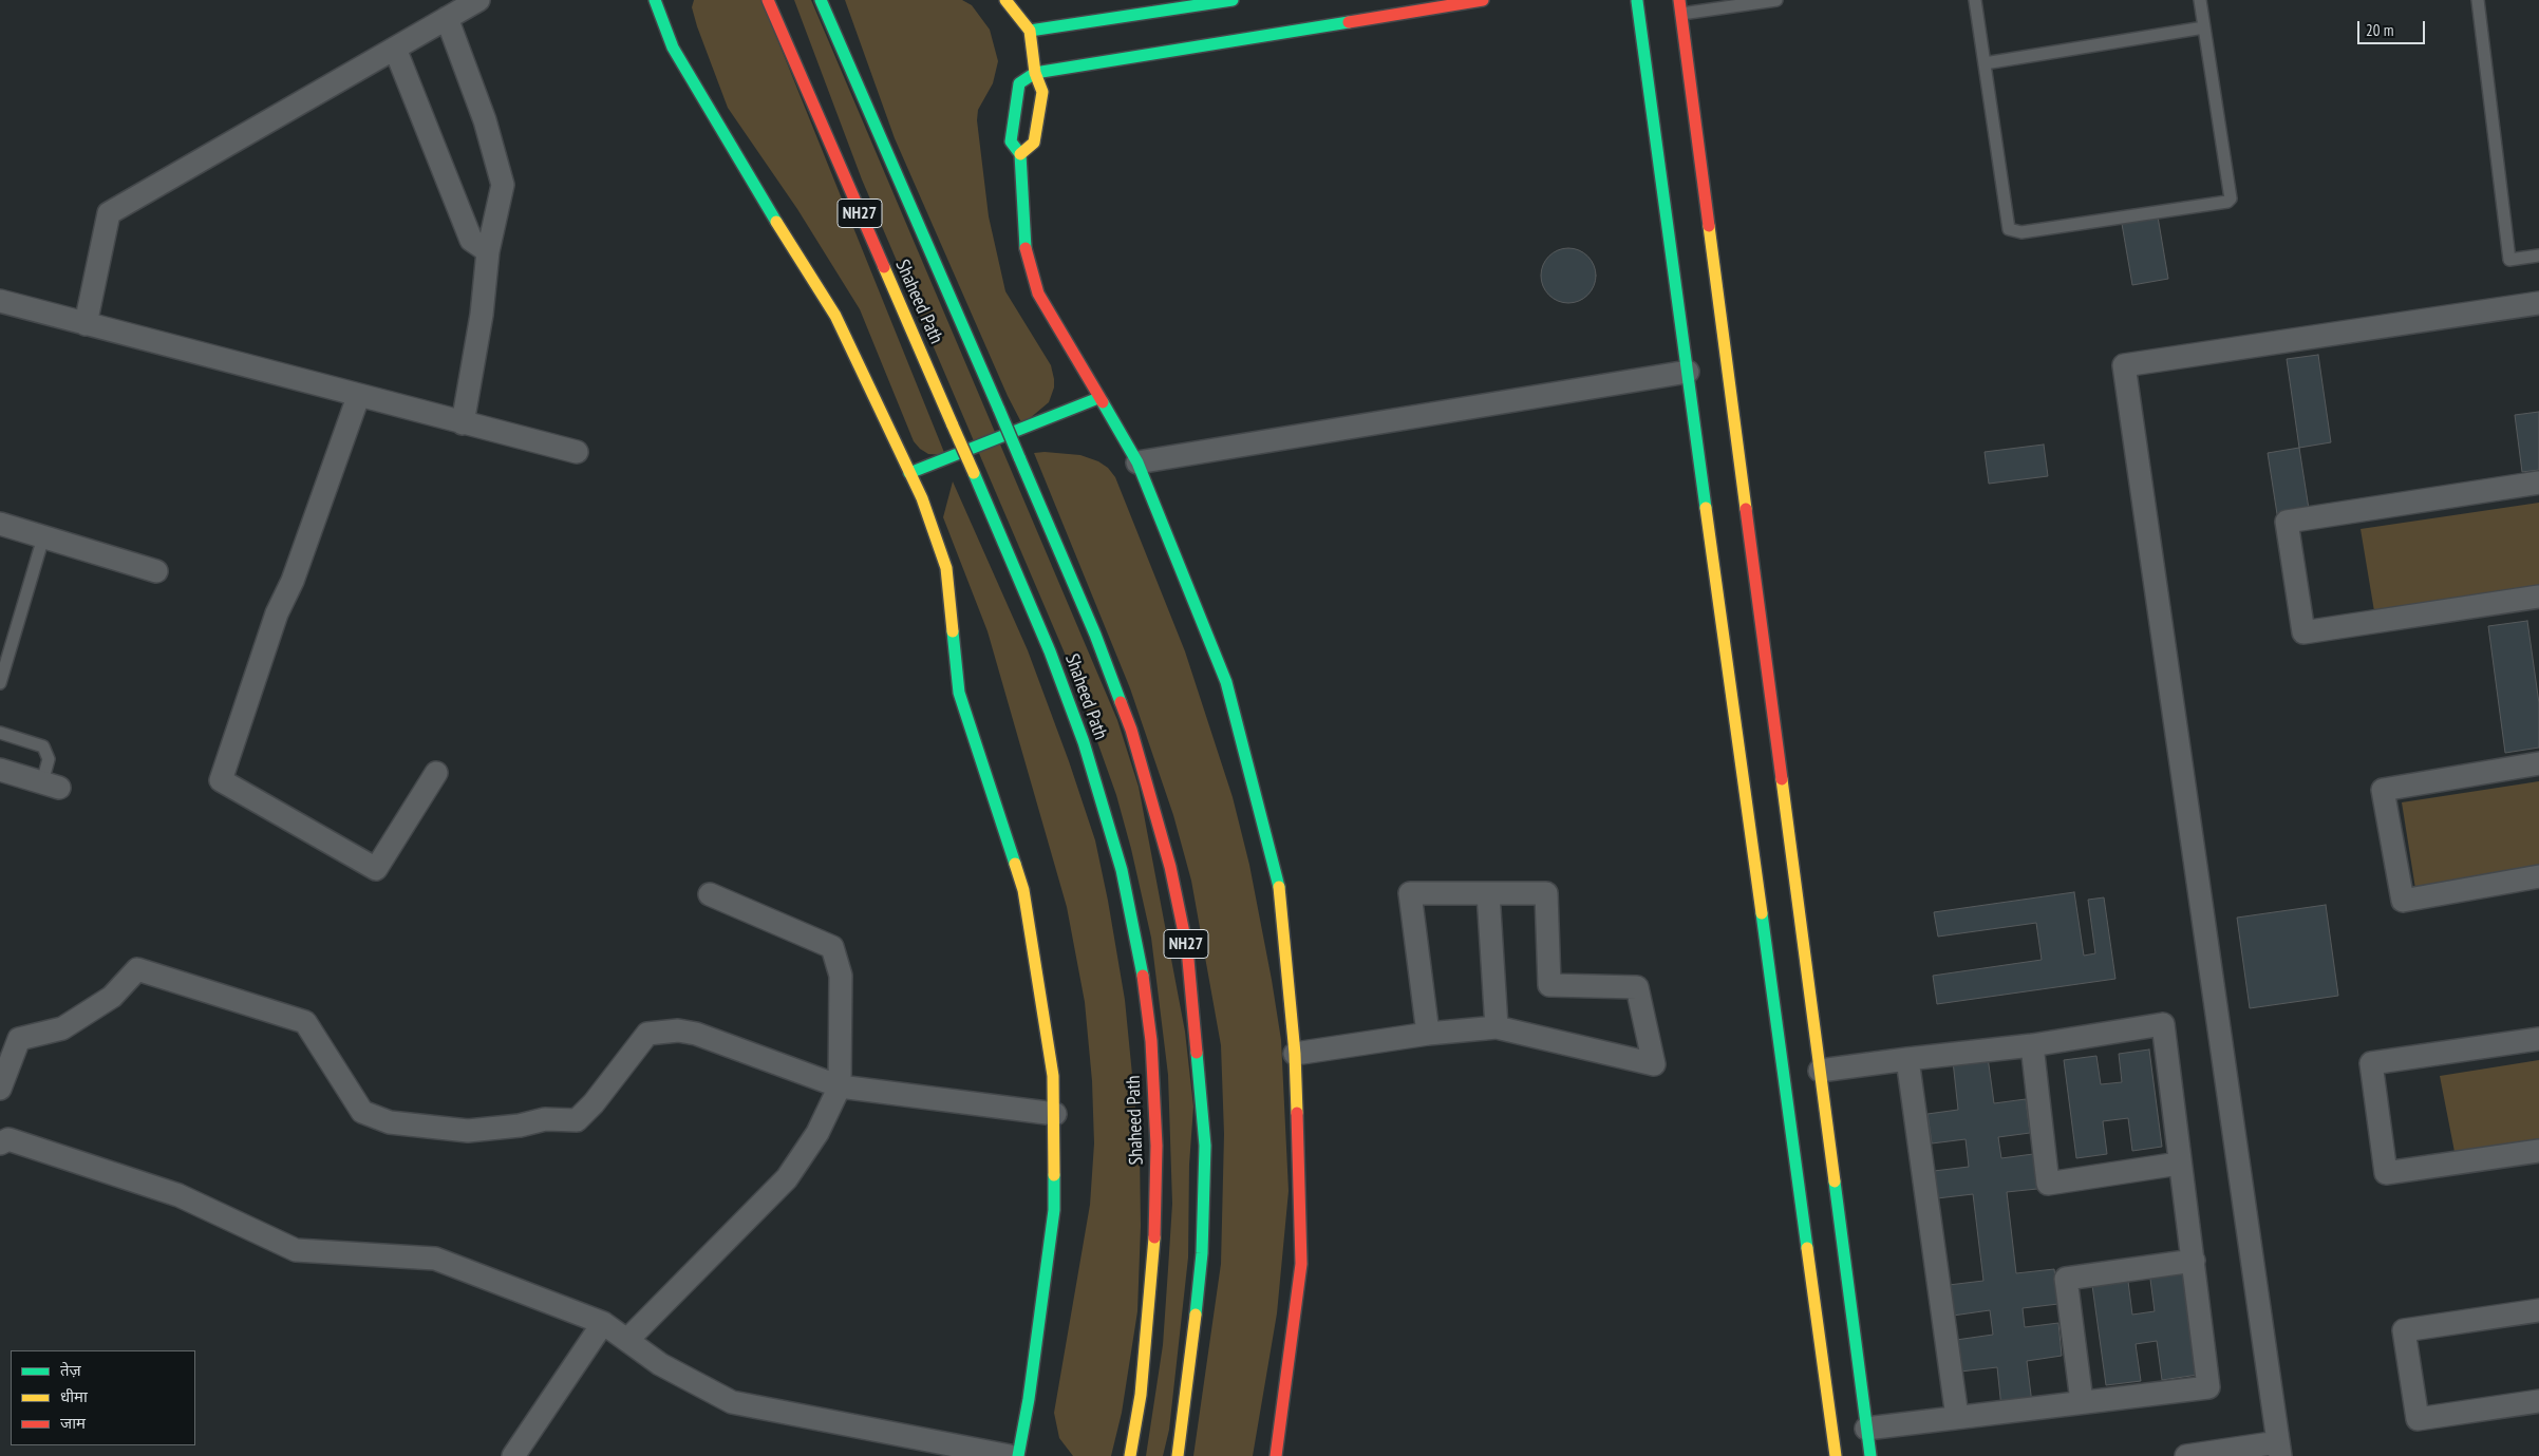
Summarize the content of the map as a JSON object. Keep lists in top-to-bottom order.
{
  "streets": {
    "main road": ["NH27", "Shaheed Path"]
  },
  "legend": ["तेज़", "धीमा", "जाम"],
  "scale_bar": "20 m"
}
